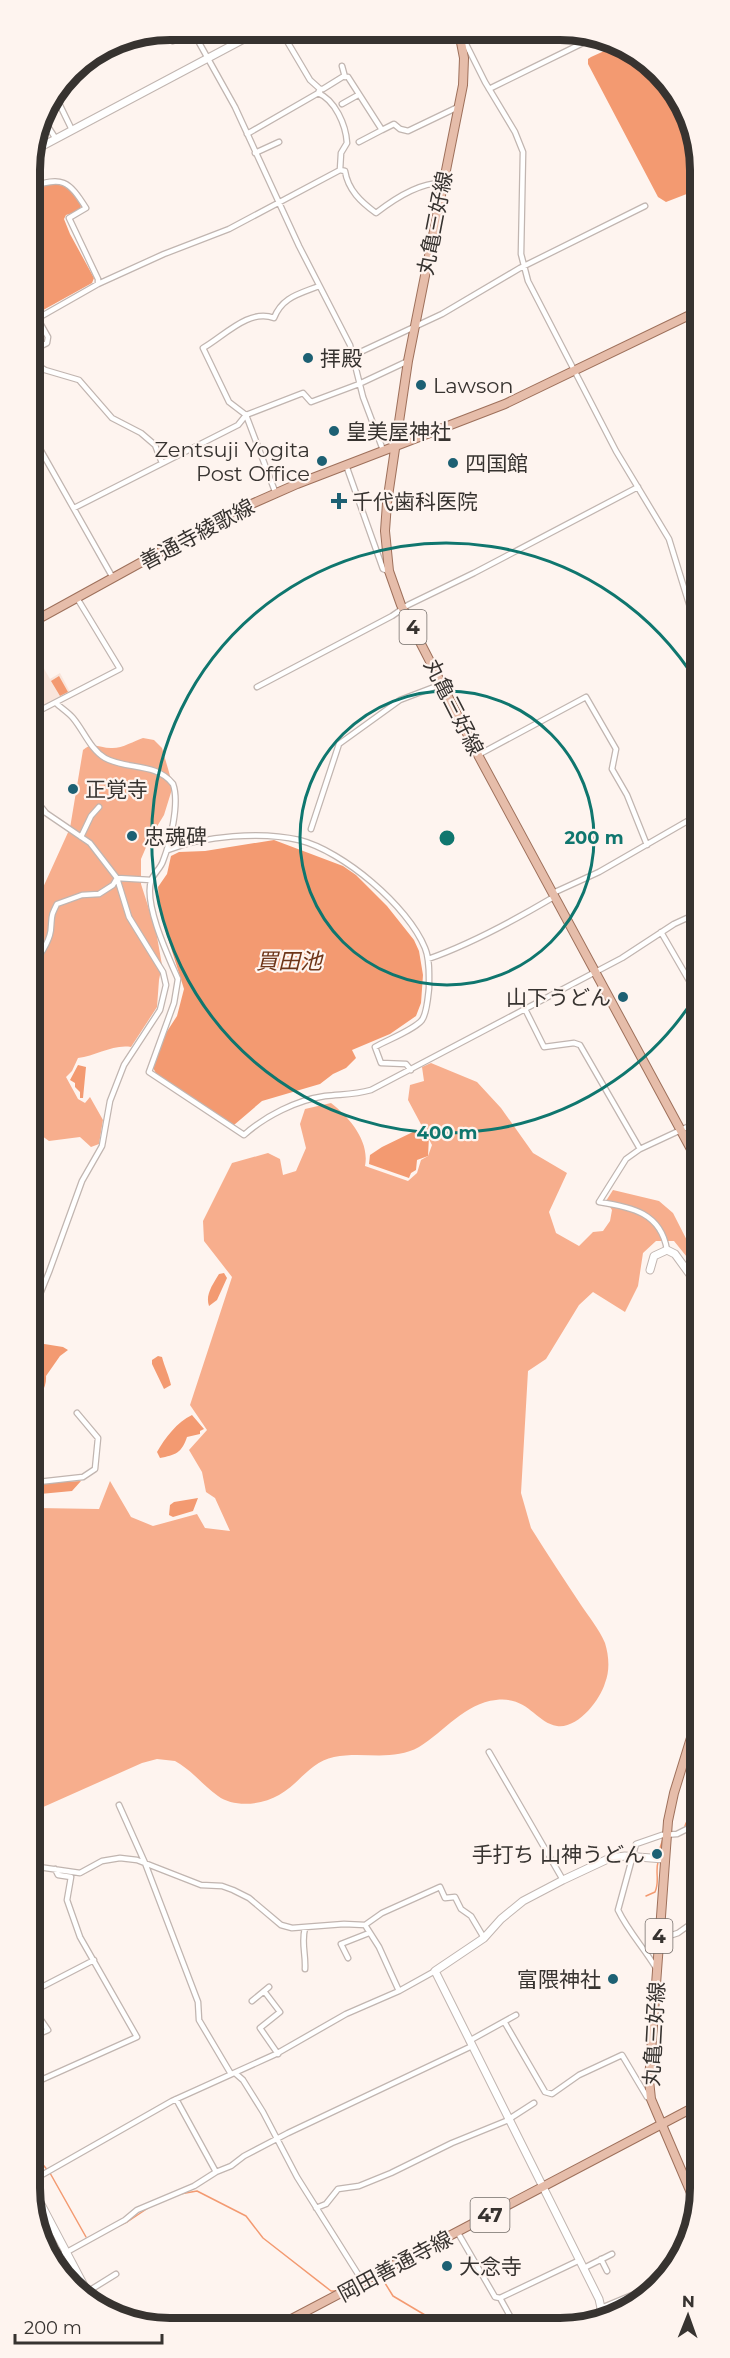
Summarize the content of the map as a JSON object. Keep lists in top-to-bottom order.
{
  "streets": {
    "main road": [
      "丸亀三好線",
      "善通寺綾歌線",
      "4",
      "47",
      "岡田善通寺線"
    ]
  },
  "crossings": [
    ["丸亀三好線", "善通寺綾歌線"],
    ["丸亀三好線", "岡田善通寺線"]
  ],
  "water": ["買田池"],
  "places": {
    "other": [
      "拝殿",
      "Lawson",
      "皇美屋神社",
      "Zentsuji Yogita Post Office",
      "四国館",
      "正覚寺",
      "忠魂碑",
      "山下うどん",
      "手打ち 山神うどん",
      "富隈神社",
      "大念寺"
    ],
    "health": ["千代歯科医院"]
  },
  "scale_bar": "200 m",
  "north": "top",
  "rings": ["200 m", "400 m"]
}
